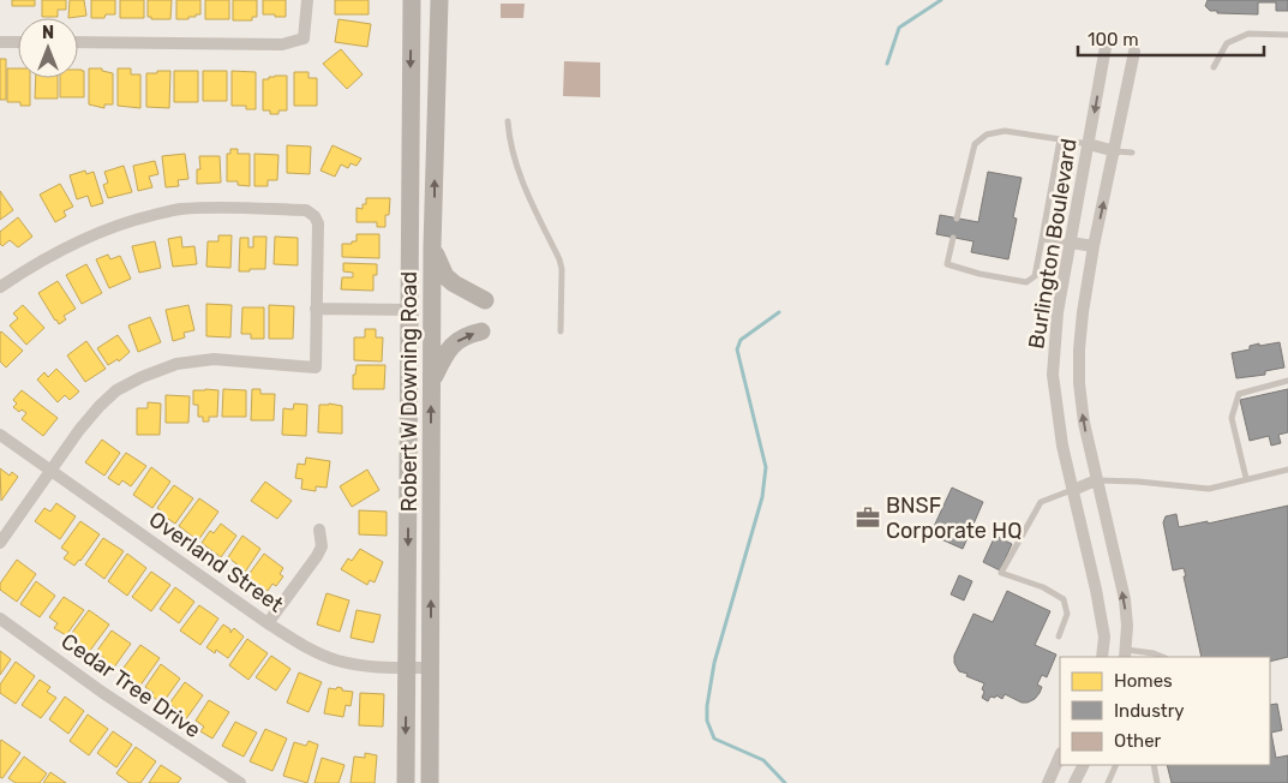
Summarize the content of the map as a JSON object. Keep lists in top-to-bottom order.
{
  "streets": {
    "main road": ["Robert W Downing Road"],
    "street": ["Burlington Boulevard", "Overland Street", "Cedar Tree Drive"]
  },
  "crossings": [
    ["Robert W Downing Road", "Overland Street"]
  ],
  "places": {
    "office": ["BNSF Corporate HQ"]
  },
  "legend": ["Homes", "Industry", "Other"],
  "scale_bar": "100 m",
  "north": "top"
}
